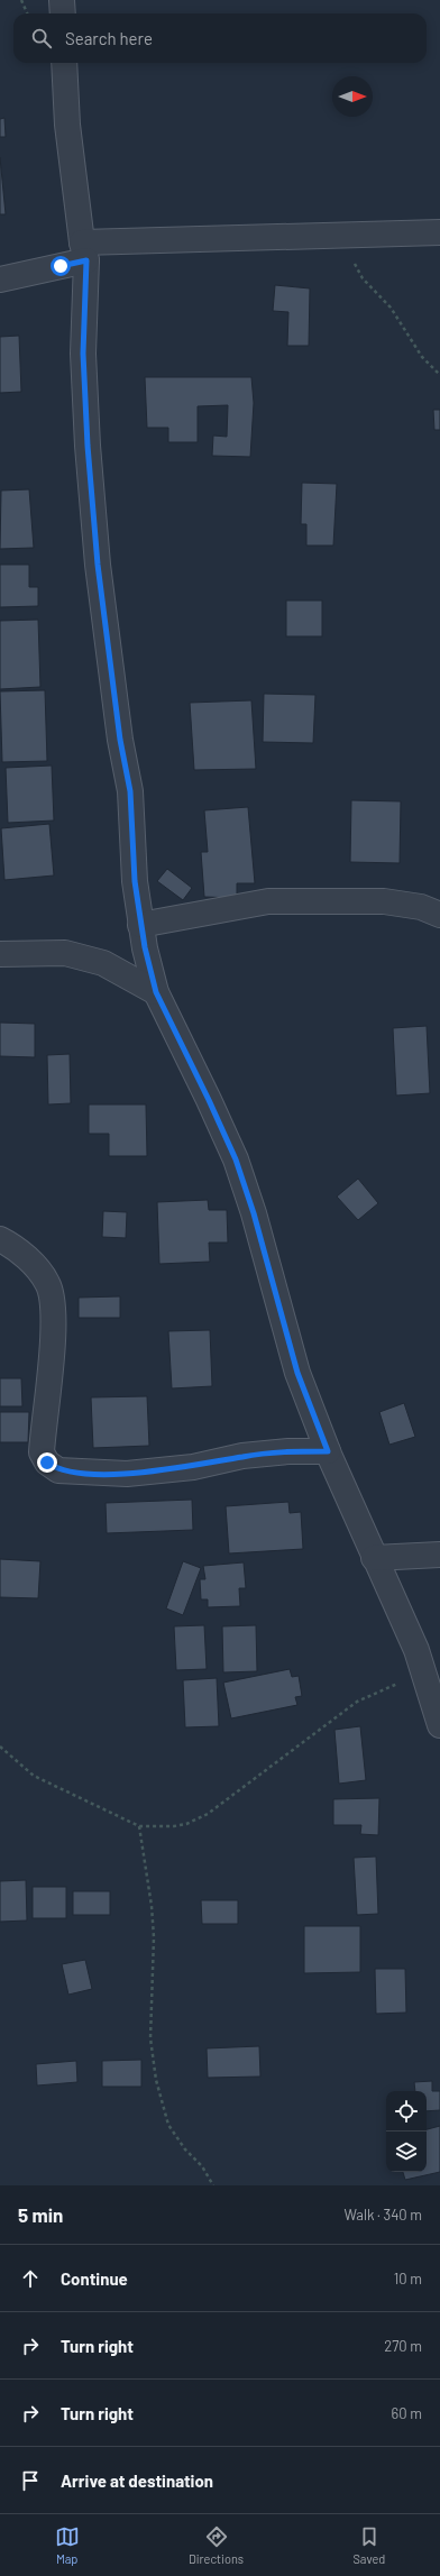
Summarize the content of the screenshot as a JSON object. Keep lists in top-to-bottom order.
{
  "north": "right",
  "page": {
    "search": "Search here",
    "heading": ["5 min", "Walk · 340 m"],
    "list": [
      ["Continue", "10 m"],
      ["Turn right", "270 m"],
      ["Turn right", "60 m"],
      "Arrive at destination"
    ],
    "nav": ["Map", "Directions", "Saved"]
  }
}
